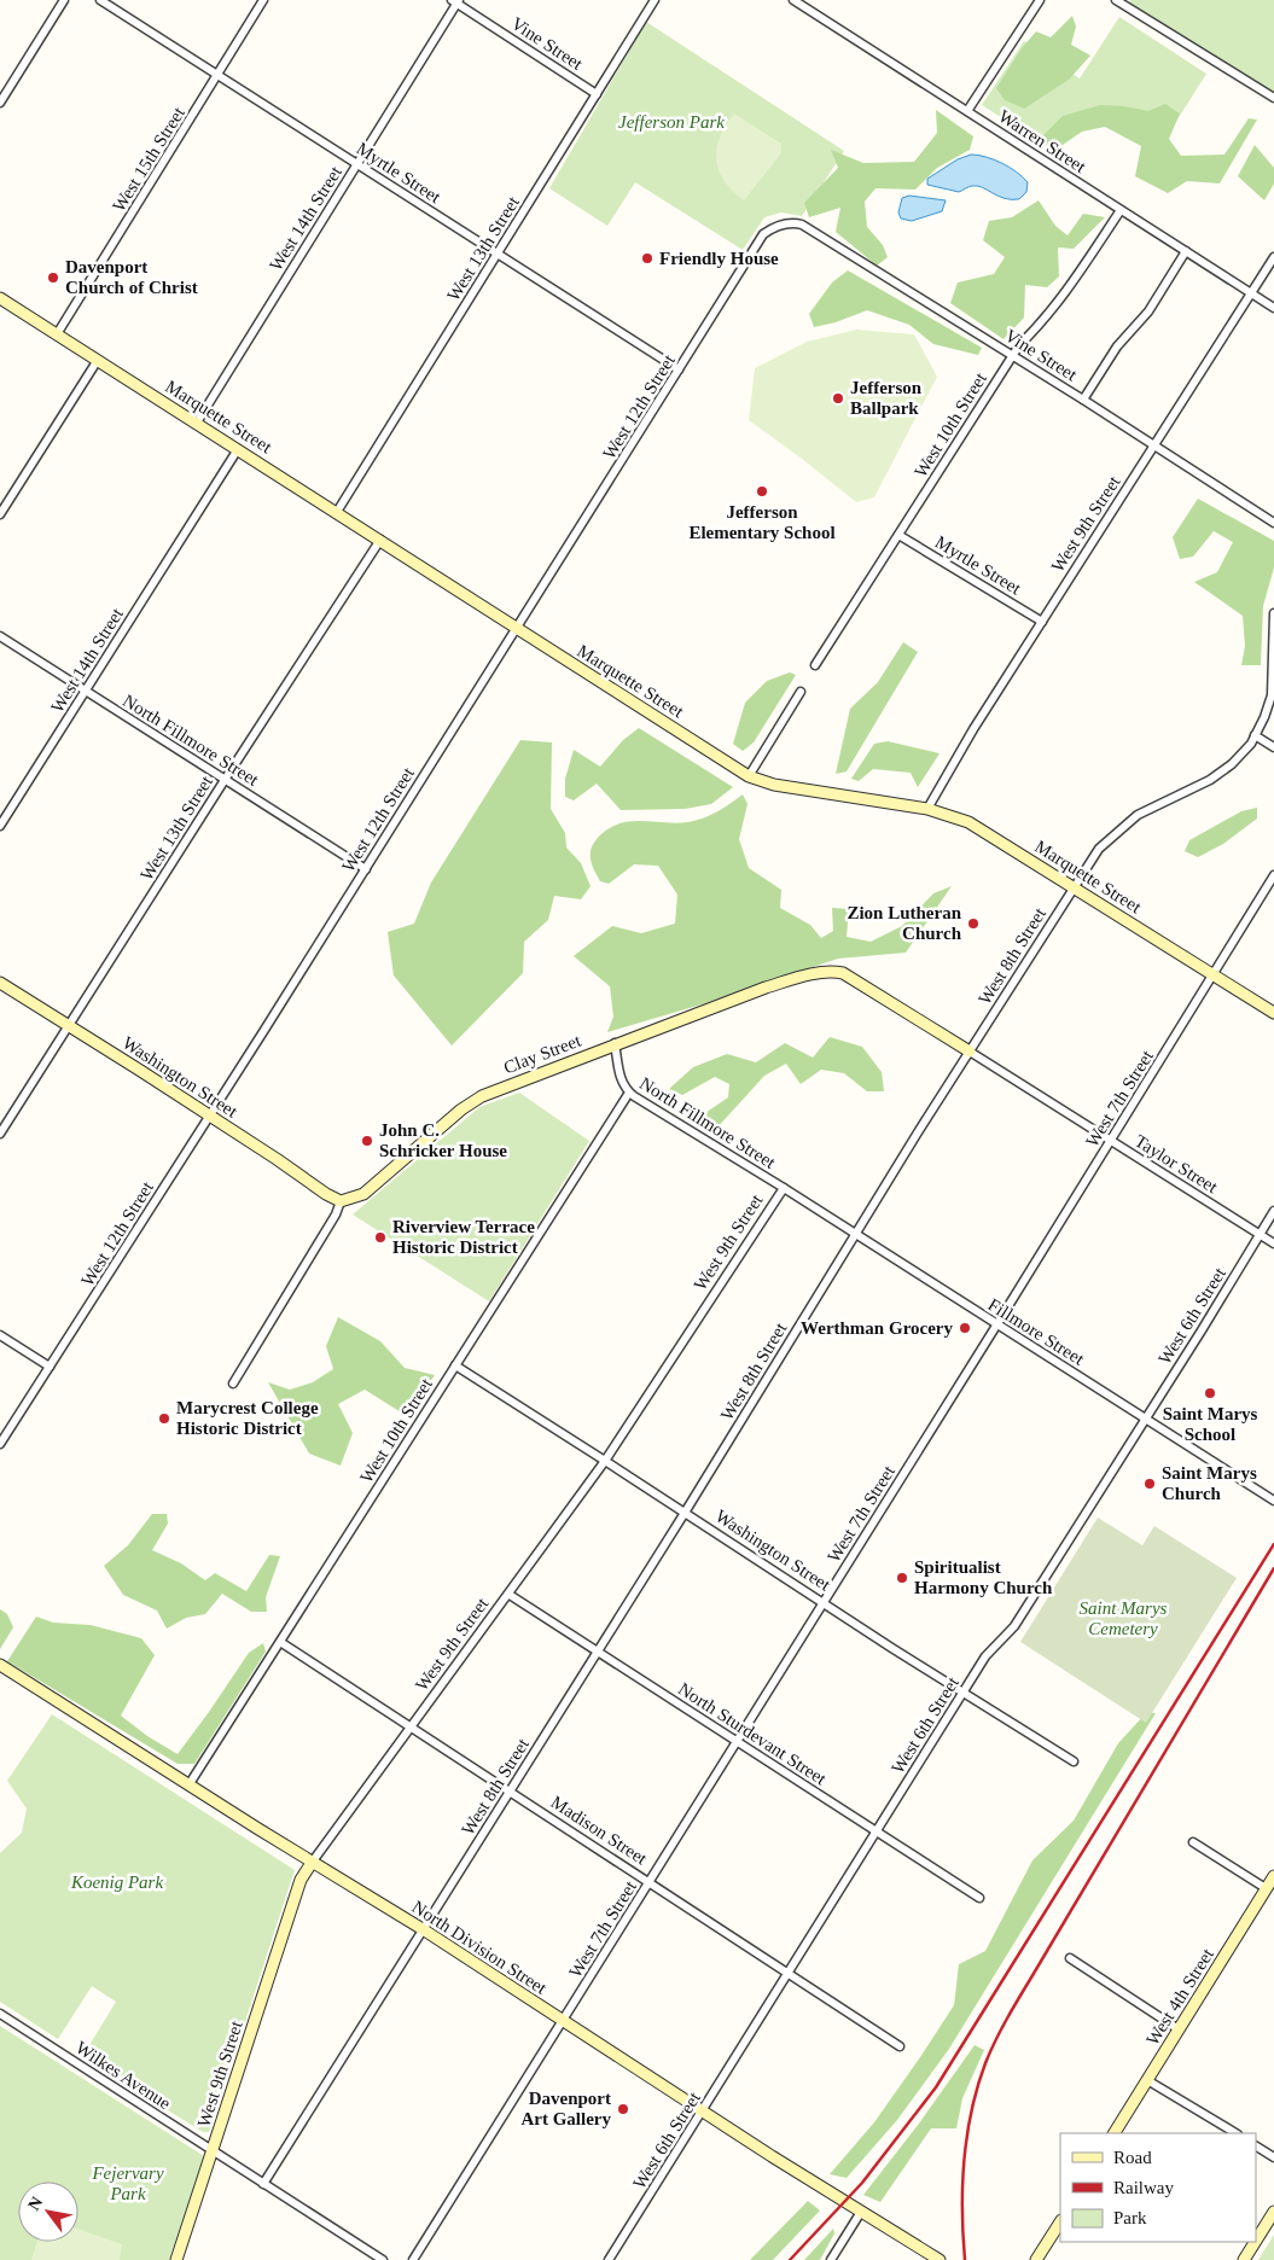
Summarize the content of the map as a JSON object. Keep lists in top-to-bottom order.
{
  "streets": {
    "street": [
      "Vine Street",
      "Warren Street",
      "West 15th Street",
      "Myrtle Street",
      "West 14th Street",
      "West 13th Street",
      "West 12th Street",
      "Marquette Street",
      "West 10th Street",
      "West 9th Street",
      "North Fillmore Street",
      "West 8th Street",
      "Clay Street",
      "Washington Street",
      "West 7th Street",
      "Taylor Street",
      "West 6th Street",
      "Fillmore Street",
      "North Sturdevant Street",
      "Madison Street",
      "North Division Street",
      "West 4th Street",
      "Wilkes Avenue"
    ]
  },
  "crossings": [
    ["Vine Street", "West 14th Street"],
    ["Vine Street", "West 13th Street"],
    ["Vine Street", "West 12th Street"],
    ["Vine Street", "West 10th Street"],
    ["Vine Street", "West 9th Street"],
    ["Warren Street", "West 10th Street"],
    ["Warren Street", "West 9th Street"],
    ["West 15th Street", "Myrtle Street"],
    ["West 15th Street", "Marquette Street"],
    ["Myrtle Street", "West 14th Street"],
    ["Myrtle Street", "West 13th Street"],
    ["Myrtle Street", "West 12th Street"],
    ["Myrtle Street", "West 10th Street"],
    ["Myrtle Street", "West 9th Street"],
    ["West 14th Street", "Marquette Street"],
    ["West 14th Street", "North Fillmore Street"],
    ["West 13th Street", "Marquette Street"],
    ["West 13th Street", "North Fillmore Street"],
    ["West 13th Street", "Washington Street"],
    ["West 12th Street", "Marquette Street"],
    ["West 12th Street", "North Fillmore Street"],
    ["West 12th Street", "Washington Street"],
    ["Marquette Street", "West 9th Street"],
    ["Marquette Street", "West 8th Street"],
    ["Marquette Street", "West 7th Street"],
    ["West 10th Street", "North Fillmore Street"],
    ["West 10th Street", "Washington Street"],
    ["West 10th Street", "Madison Street"],
    ["West 10th Street", "North Division Street"],
    ["West 9th Street", "North Fillmore Street"],
    ["West 9th Street", "Washington Street"],
    ["West 9th Street", "Fillmore Street"],
    ["West 9th Street", "North Sturdevant Street"],
    ["West 9th Street", "Madison Street"],
    ["West 9th Street", "North Division Street"],
    ["West 9th Street", "Wilkes Avenue"],
    ["North Fillmore Street", "Clay Street"],
    ["North Fillmore Street", "Fillmore Street"],
    ["West 8th Street", "Clay Street"],
    ["West 8th Street", "Washington Street"],
    ["West 8th Street", "Taylor Street"],
    ["West 8th Street", "Fillmore Street"],
    ["West 8th Street", "North Sturdevant Street"],
    ["West 8th Street", "Madison Street"],
    ["West 8th Street", "North Division Street"],
    ["West 8th Street", "Wilkes Avenue"],
    ["Clay Street", "Washington Street"],
    ["Clay Street", "Taylor Street"],
    ["Washington Street", "West 7th Street"],
    ["Washington Street", "West 6th Street"],
    ["West 7th Street", "Taylor Street"],
    ["West 7th Street", "Fillmore Street"],
    ["West 7th Street", "North Sturdevant Street"],
    ["West 7th Street", "Madison Street"],
    ["West 7th Street", "North Division Street"],
    ["Taylor Street", "West 6th Street"],
    ["West 6th Street", "Fillmore Street"],
    ["West 6th Street", "North Sturdevant Street"],
    ["West 6th Street", "Madison Street"],
    ["West 6th Street", "North Division Street"]
  ],
  "parks": [
    "Jefferson Park",
    "Saint Marys Cemetery",
    "Koenig Park",
    "Fejervary Park"
  ],
  "places": [
    "Friendly House",
    "Davenport Church of Christ",
    "Jefferson Ballpark",
    "Jefferson Elementary School",
    "Zion Lutheran Church",
    "John C. Schricker House",
    "Riverview Terrace Historic District",
    "Werthman Grocery",
    "Saint Marys School",
    "Marycrest College Historic District",
    "Saint Marys Church",
    "Spiritualist Harmony Church",
    "Davenport Art Gallery"
  ],
  "legend": ["Road", "Railway", "Park"],
  "north": "top left"
}
